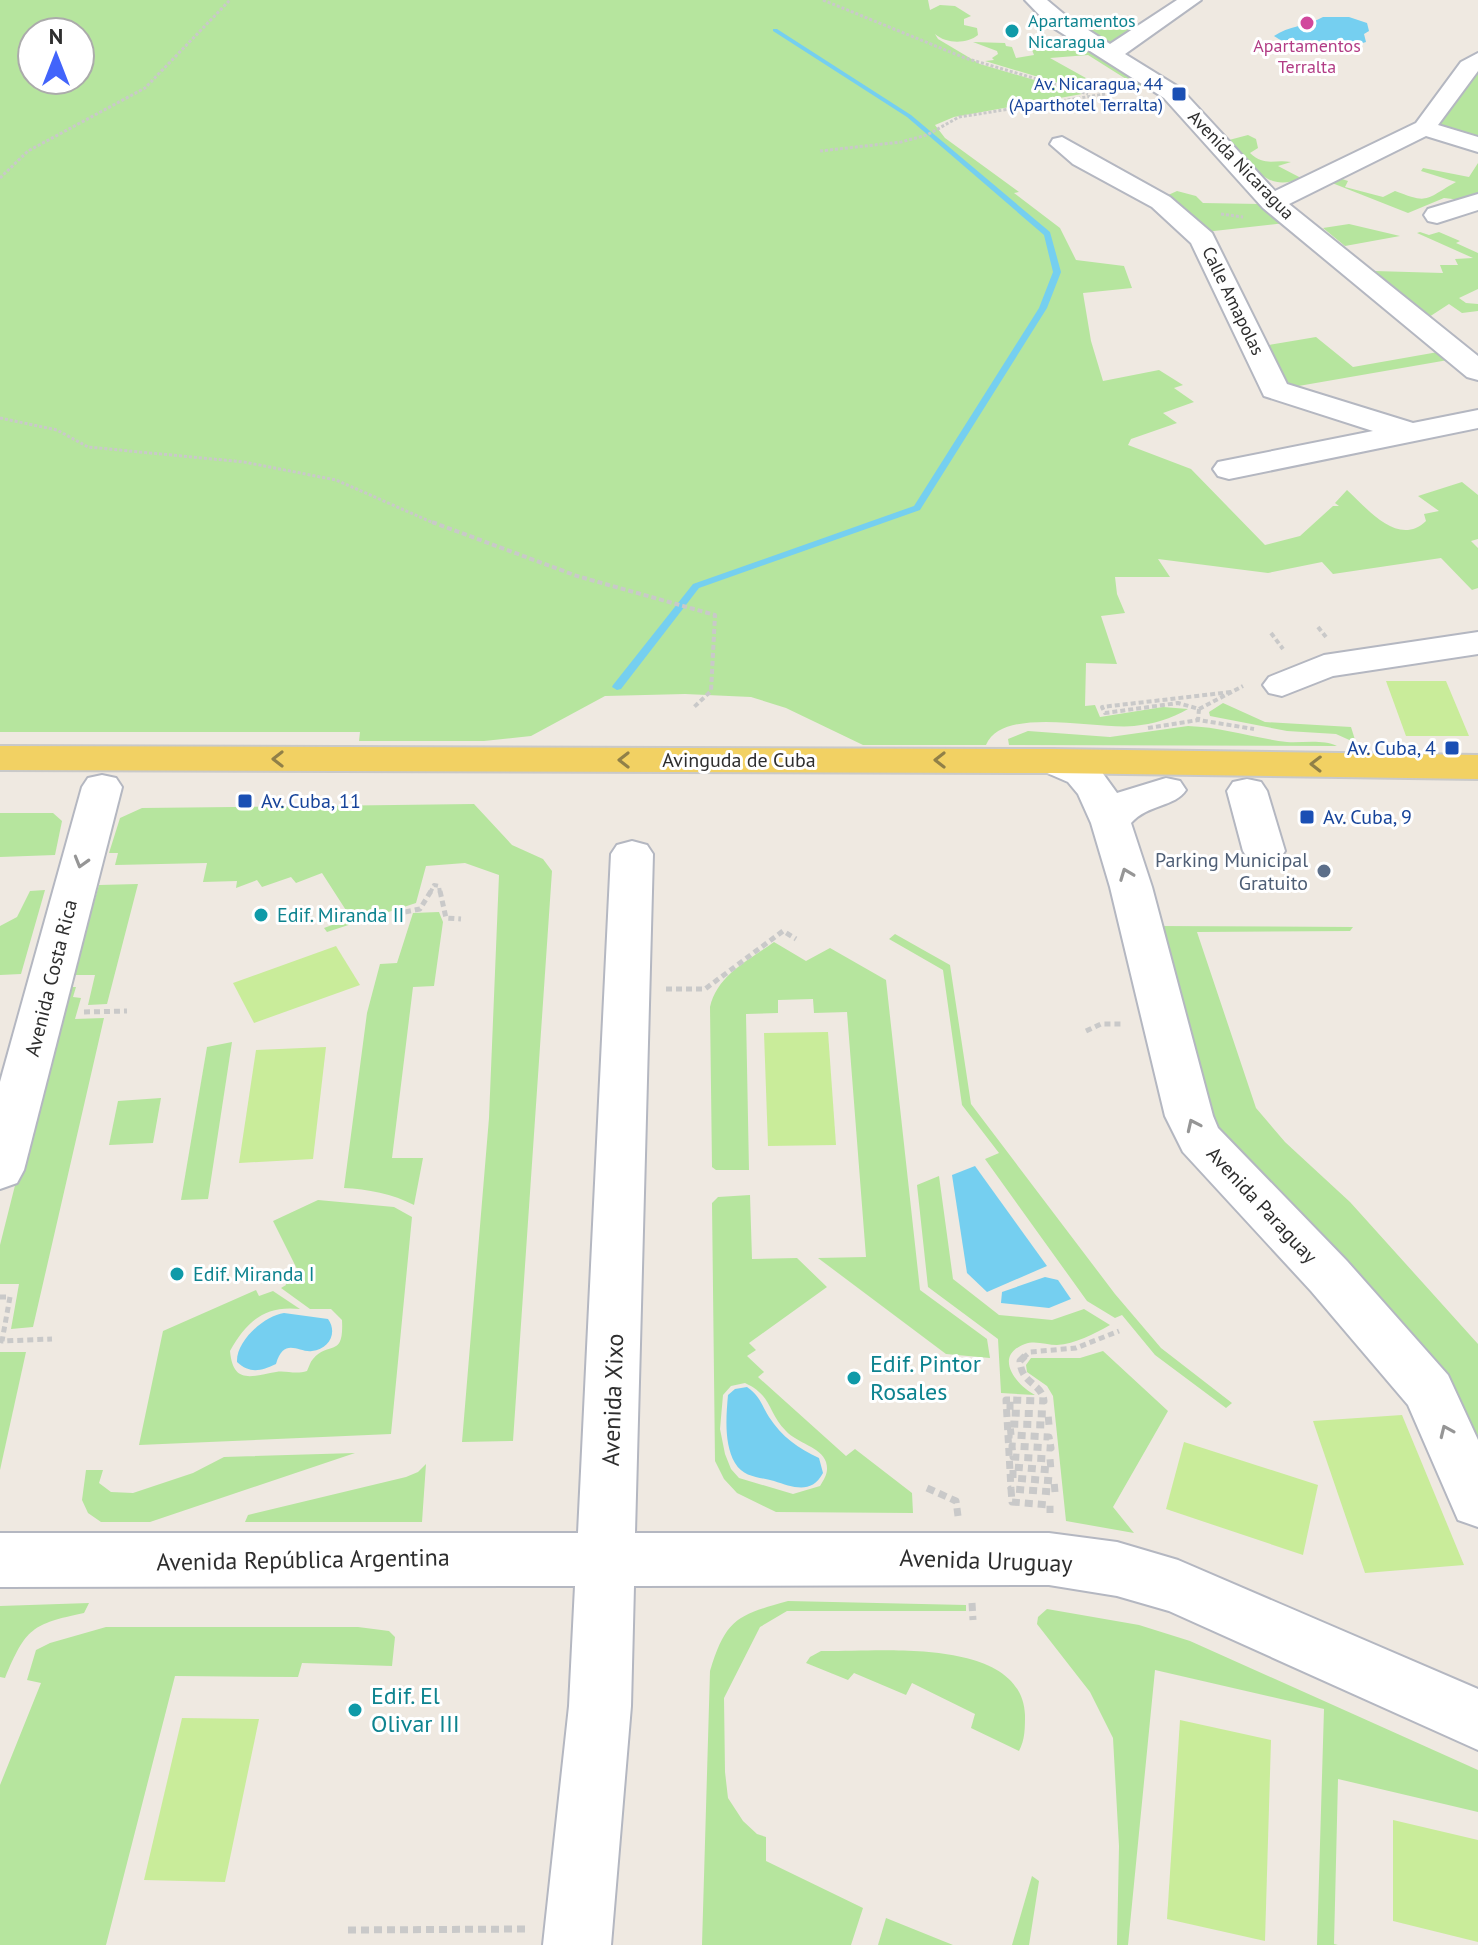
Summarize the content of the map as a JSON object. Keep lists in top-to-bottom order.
{
  "streets": {
    "main road": ["Avinguda de Cuba"],
    "street": [
      "Avenida Nicaragua",
      "Calle Amapolas",
      "Avenida Costa Rica",
      "Avenida Paraguay",
      "Avenida Xixo",
      "Avenida República Argentina",
      "Avenida Uruguay"
    ]
  },
  "crossings": [
    ["Avinguda de Cuba", "Avenida Costa Rica"],
    ["Avinguda de Cuba", "Avenida Paraguay"],
    ["Avenida Xixo", "Avenida República Argentina"],
    ["Avenida Xixo", "Avenida Uruguay"],
    ["Avenida República Argentina", "Avenida Uruguay"]
  ],
  "one_way": ["Avenida Costa Rica", "Avenida Paraguay"],
  "places": {
    "other": [
      "Apartamentos Terralta",
      "Apartamentos Nicaragua",
      "Parking Municipal Gratuito",
      "Edif. Miranda II",
      "Edif. Miranda I",
      "Edif. Pintor Rosales",
      "Edif. El Olivar III"
    ],
    "transit": [
      "Av. Nicaragua, 44 (Aparthotel Terralta)",
      "Av. Cuba, 4",
      "Av. Cuba, 11",
      "Av. Cuba, 9"
    ]
  },
  "north": "top"
}
